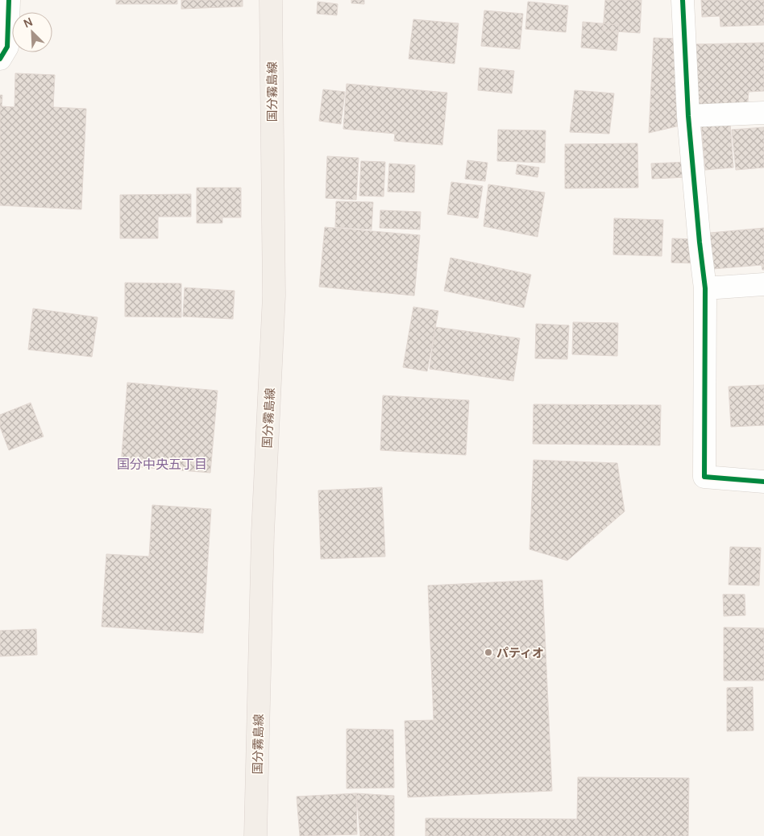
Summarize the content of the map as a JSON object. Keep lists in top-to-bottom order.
{
  "streets": {
    "main road": ["国分霧島線"]
  },
  "districts": ["国分中央五丁目"],
  "places": ["パティオ"],
  "north": "top left"
}
